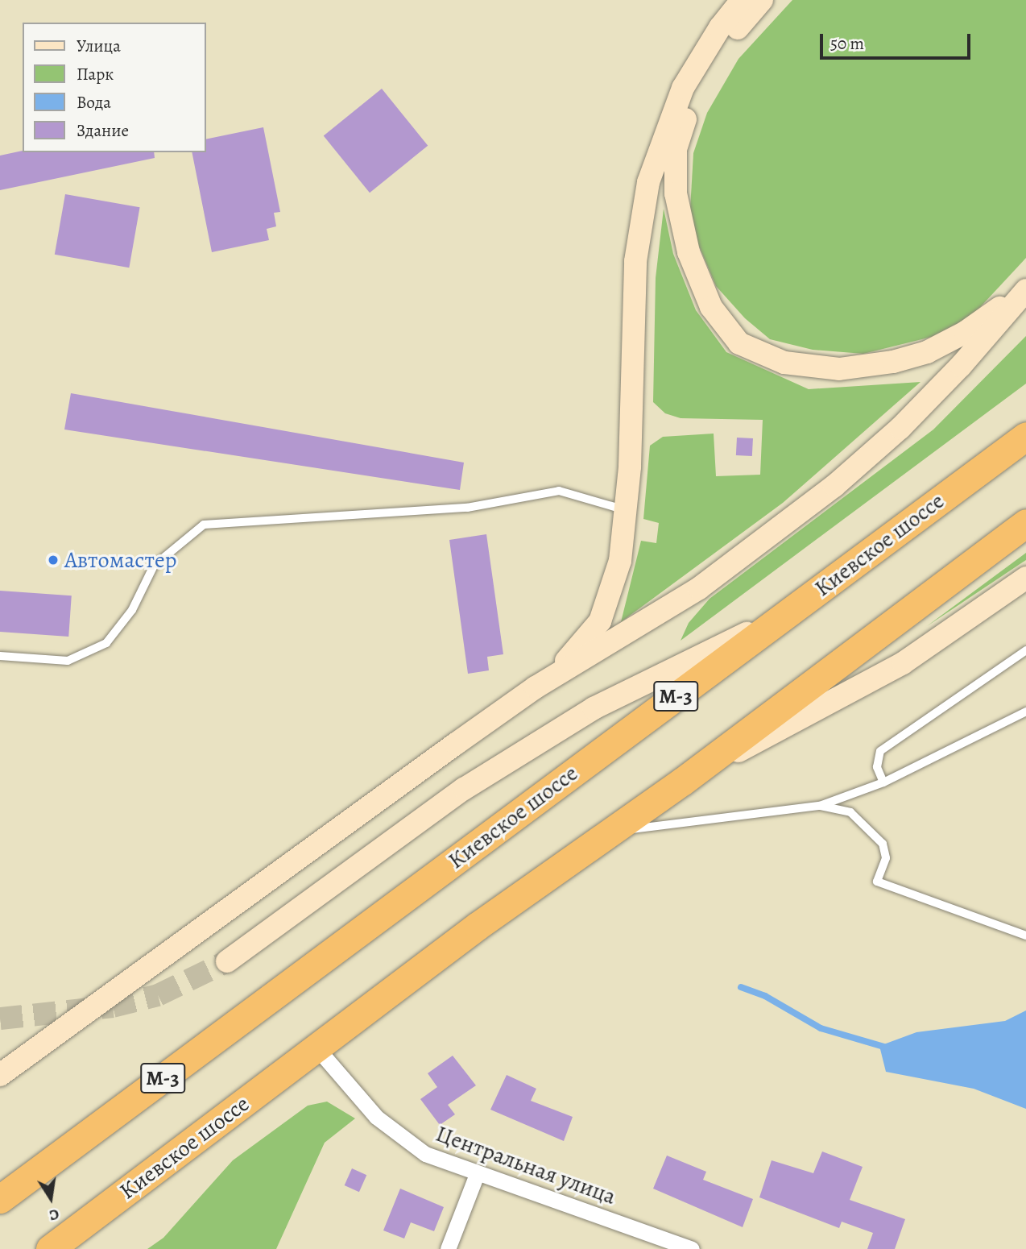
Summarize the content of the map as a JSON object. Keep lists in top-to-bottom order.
{
  "streets": {
    "highway": ["Киевское шоссе", "М-3"],
    "street": ["Центральная улица"]
  },
  "crossings": [
    ["Киевское шоссе", "Центральная улица"]
  ],
  "places": ["Автомастер"],
  "legend": [
    "Улица",
    "Парк",
    "Вода",
    "Здание"
  ],
  "scale_bar": "50 m",
  "north": "bottom"
}
